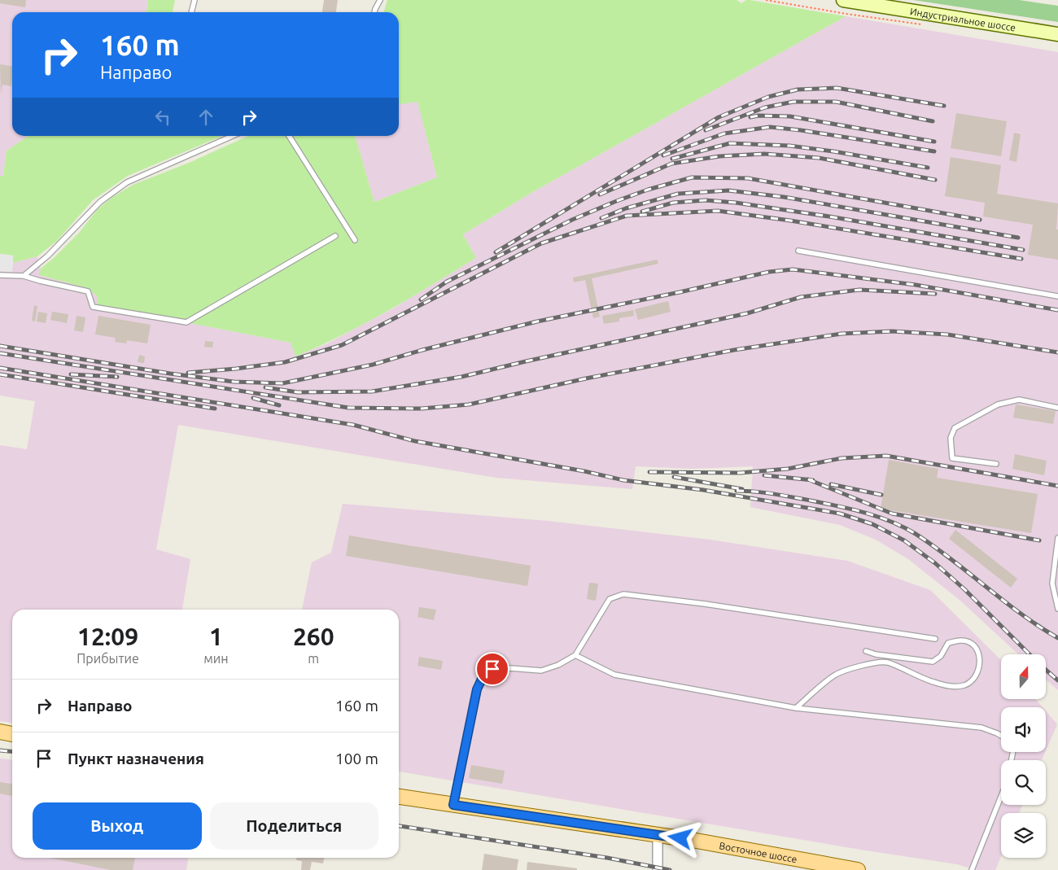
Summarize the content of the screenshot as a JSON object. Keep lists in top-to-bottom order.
{
  "streets": {
    "main road": ["Индустриальное шоссе", "Восточное шоссе"]
  },
  "north": "top",
  "page": {
    "turn": ["160 m", "Направо"],
    "eta": [
      "12:09",
      "Прибытие",
      "1",
      "мин",
      "260",
      "m"
    ],
    "list": [
      {
        "name": "Направо",
        "value": "160 m"
      },
      {
        "name": "Пункт назначения",
        "value": "100 m"
      }
    ],
    "buttons": ["Выход", "Поделиться"]
  }
}
